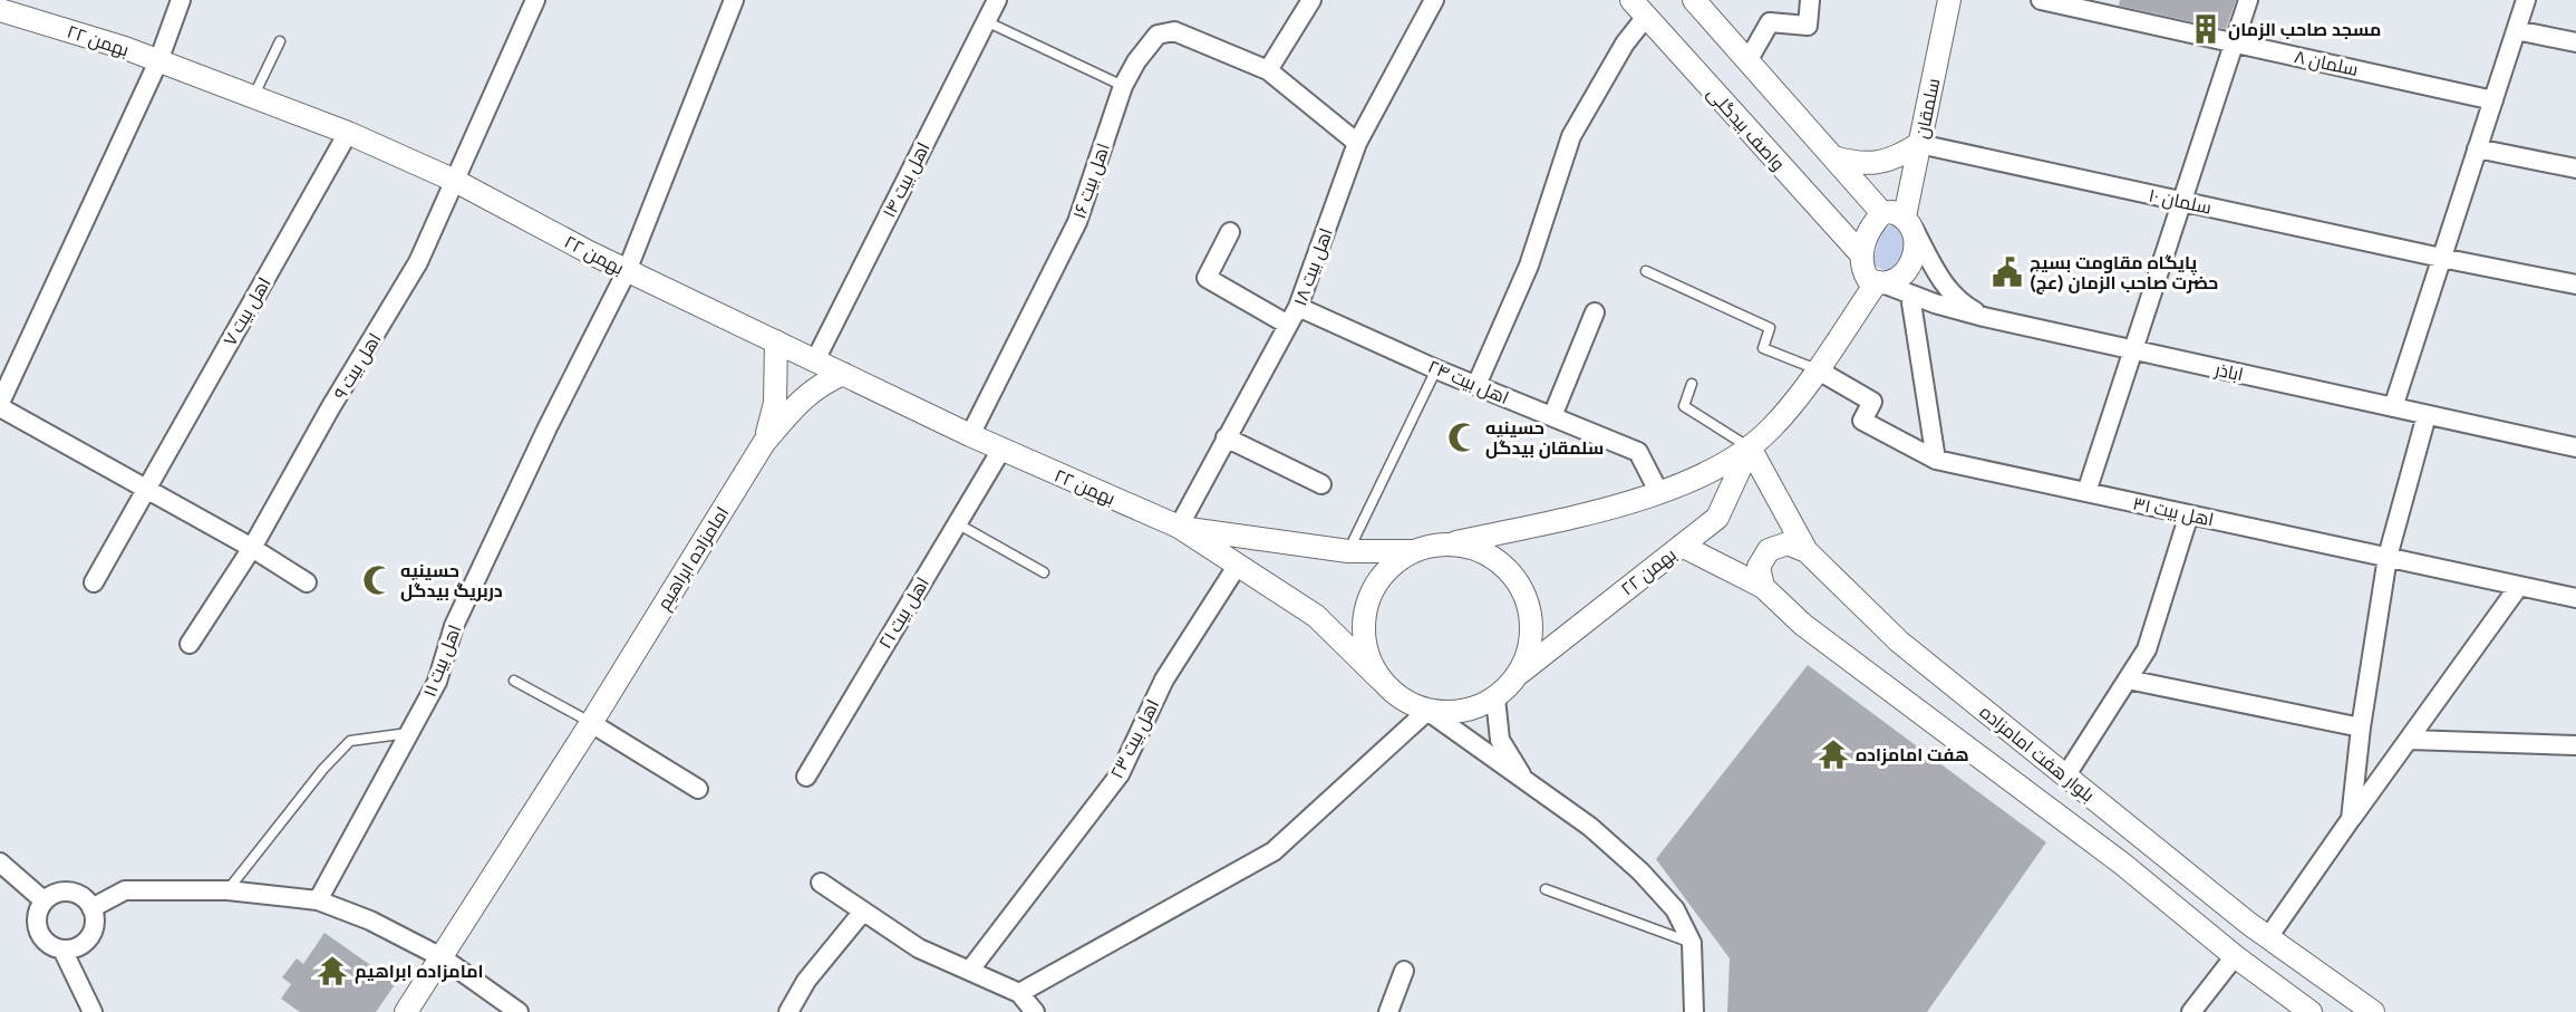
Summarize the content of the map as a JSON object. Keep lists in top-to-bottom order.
{
  "streets": {
    "street": [
      "۲۲ بهمن",
      "سلمان ۸",
      "سلمقان",
      "واصف بیدگلی",
      "اهل بیت ۱۴",
      "اهل بیت ۱۶",
      "سلمان ۱۰",
      "اهل بیت ۱۸",
      "اهل بیت ۷",
      "اهل بیت ۹",
      "اباذر",
      "اهل بیت ۲۴",
      "اهل بیت ۳۱",
      "امامزاده ابراهیم",
      "اهل بیت ۲۱",
      "اهل بیت ۱۱",
      "اهل بیت ۲۳",
      "بلوار هفت امامزاده"
    ]
  },
  "crossings": [
    ["۲۲ بهمن", "سلمقان"],
    ["۲۲ بهمن", "واصف بیدگلی"],
    ["۲۲ بهمن", "اهل بیت ۱۴"],
    ["۲۲ بهمن", "اهل بیت ۱۶"],
    ["۲۲ بهمن", "اهل بیت ۱۸"],
    ["۲۲ بهمن", "اهل بیت ۷"],
    ["۲۲ بهمن", "اهل بیت ۹"],
    ["۲۲ بهمن", "اباذر"],
    ["۲۲ بهمن", "اهل بیت ۲۴"],
    ["۲۲ بهمن", "اهل بیت ۳۱"],
    ["۲۲ بهمن", "امامزاده ابراهیم"],
    ["۲۲ بهمن", "اهل بیت ۲۱"],
    ["۲۲ بهمن", "اهل بیت ۱۱"],
    ["۲۲ بهمن", "اهل بیت ۲۳"],
    ["۲۲ بهمن", "بلوار هفت امامزاده"],
    ["سلمقان", "واصف بیدگلی"],
    ["سلمقان", "سلمان ۱۰"],
    ["سلمقان", "اباذر"],
    ["واصف بیدگلی", "اباذر"],
    ["اهل بیت ۱۶", "اهل بیت ۱۸"],
    ["اهل بیت ۱۸", "اهل بیت ۲۴"]
  ],
  "places": {
    "building": ["مسجد صاحب الزمان"],
    "public building": ["پایگاه مقاومت بسیج حضرت صاحب الزمان (عج)"],
    "mosque": ["حسینیه سلمقان بیدگل", "حسینیه دربریگ بیدگل"],
    "temple": ["هفت امامزاده", "امامزاده ابراهیم"]
  }
}
